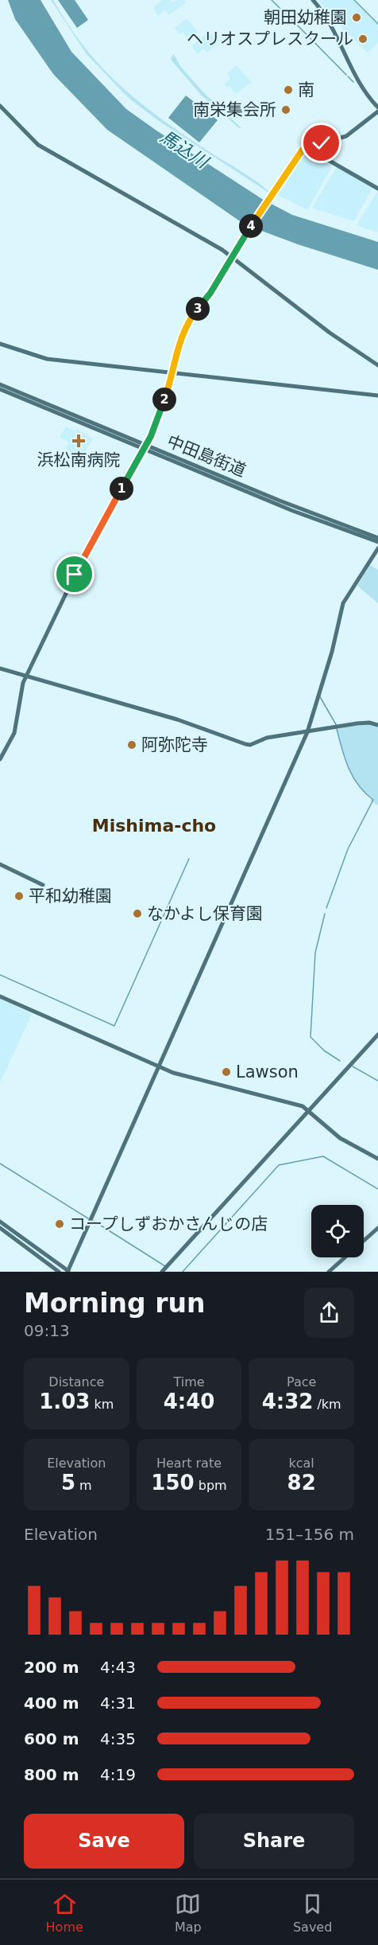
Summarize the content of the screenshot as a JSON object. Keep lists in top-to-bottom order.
{
  "streets": {
    "street": ["中田島街道"]
  },
  "districts": ["Mishima-cho"],
  "water": ["馬込川"],
  "places": {
    "other": [
      "朝田幼稚園",
      "ヘリオスプレスクール",
      "南",
      "南栄集会所",
      "阿弥陀寺",
      "平和幼稚園",
      "なかよし保育園",
      "Lawson",
      "コープしずおかさんじの店"
    ],
    "health": ["浜松南病院"]
  },
  "page": {
    "pins": [
      "4",
      "3",
      "2",
      "1"
    ],
    "heading": ["Morning run", "09:13"],
    "stats": [
      ["Distance", "1.03 km"],
      ["Time", "4:40"],
      ["Pace", "4:32 /km"],
      ["Elevation", "5 m"],
      ["Heart rate", "150 bpm"],
      ["kcal", "82"]
    ],
    "chart": ["Elevation", "151–156 m"],
    "list": [
      {
        "name": "200 m",
        "note": "4:43"
      },
      {
        "name": "400 m",
        "note": "4:31"
      },
      {
        "name": "600 m",
        "note": "4:35"
      },
      {
        "name": "800 m",
        "note": "4:19"
      }
    ],
    "buttons": ["Save", "Share"],
    "tabs": ["Home", "Map", "Saved"]
  }
}
